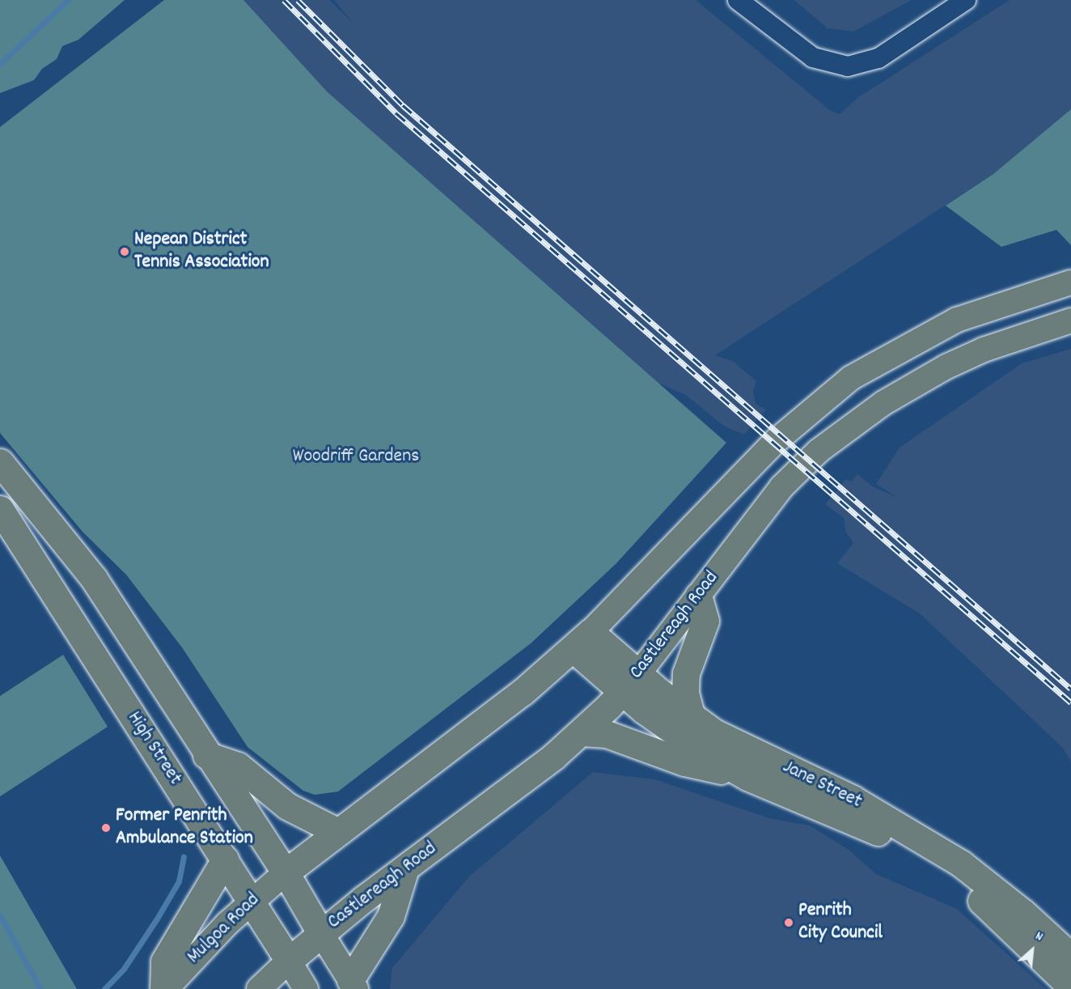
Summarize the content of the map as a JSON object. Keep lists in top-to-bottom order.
{
  "streets": {
    "highway": ["Castlereagh Road", "High Street", "Jane Street"],
    "main road": ["Mulgoa Road"]
  },
  "crossings": [
    ["Castlereagh Road", "High Street"],
    ["Castlereagh Road", "Jane Street"],
    ["High Street", "Mulgoa Road"]
  ],
  "parks": ["Woodriff Gardens"],
  "places": ["Nepean District Tennis Association", "Former Penrith Ambulance Station", "Penrith City Council"],
  "north": "top right"
}
